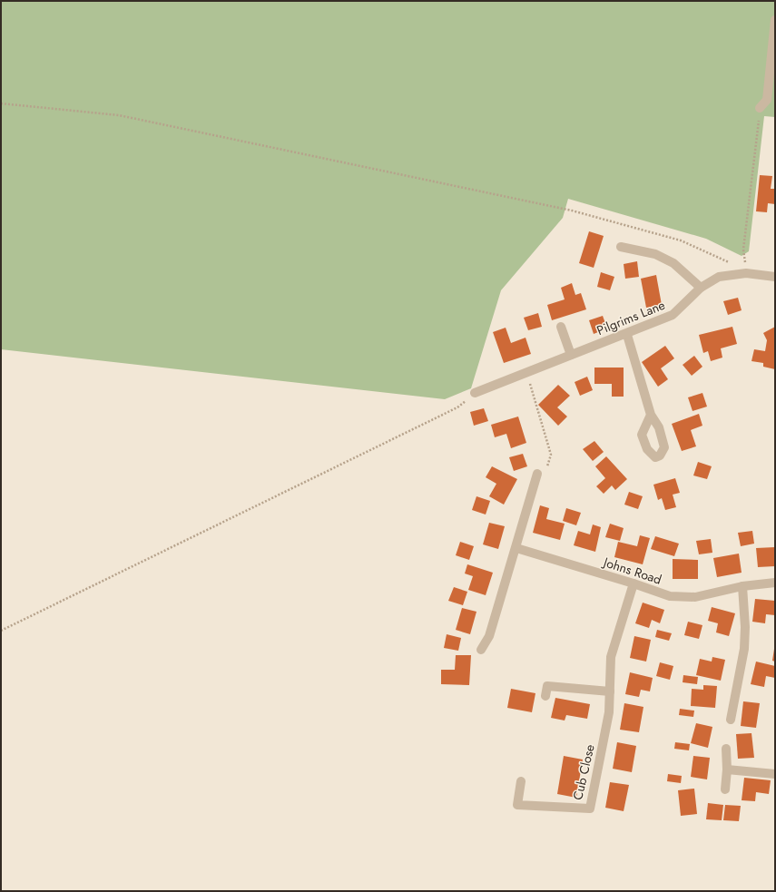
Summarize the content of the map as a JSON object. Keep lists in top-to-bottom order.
{
  "streets": {
    "street": ["Pilgrims Lane", "Johns Road", "Cub Close"]
  },
  "crossings": [
    ["Johns Road", "Cub Close"]
  ]
}
